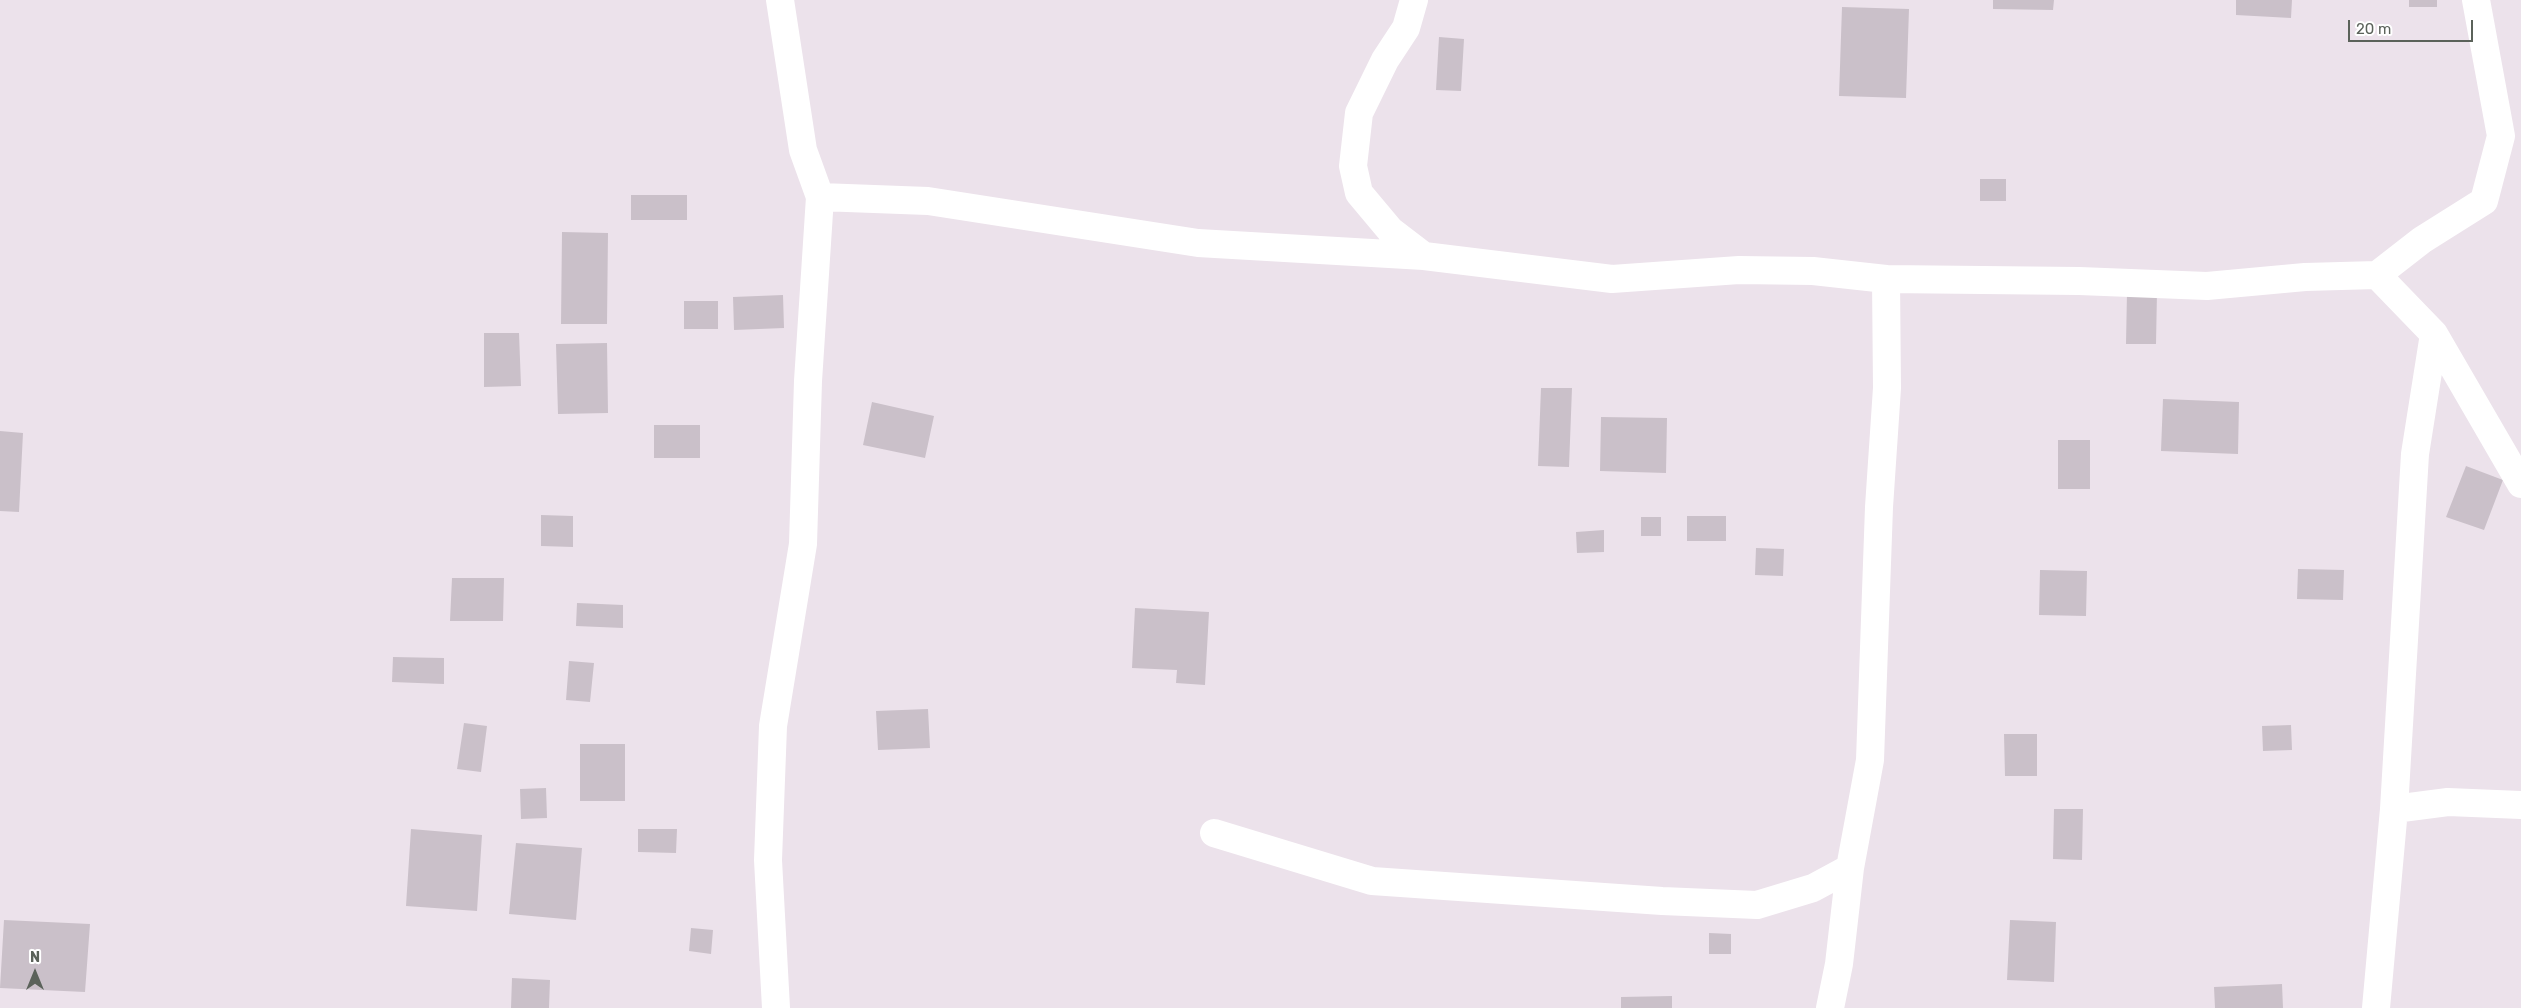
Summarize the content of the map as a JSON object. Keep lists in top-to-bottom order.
{
  "scale_bar": "20 m",
  "north": "top"
}
